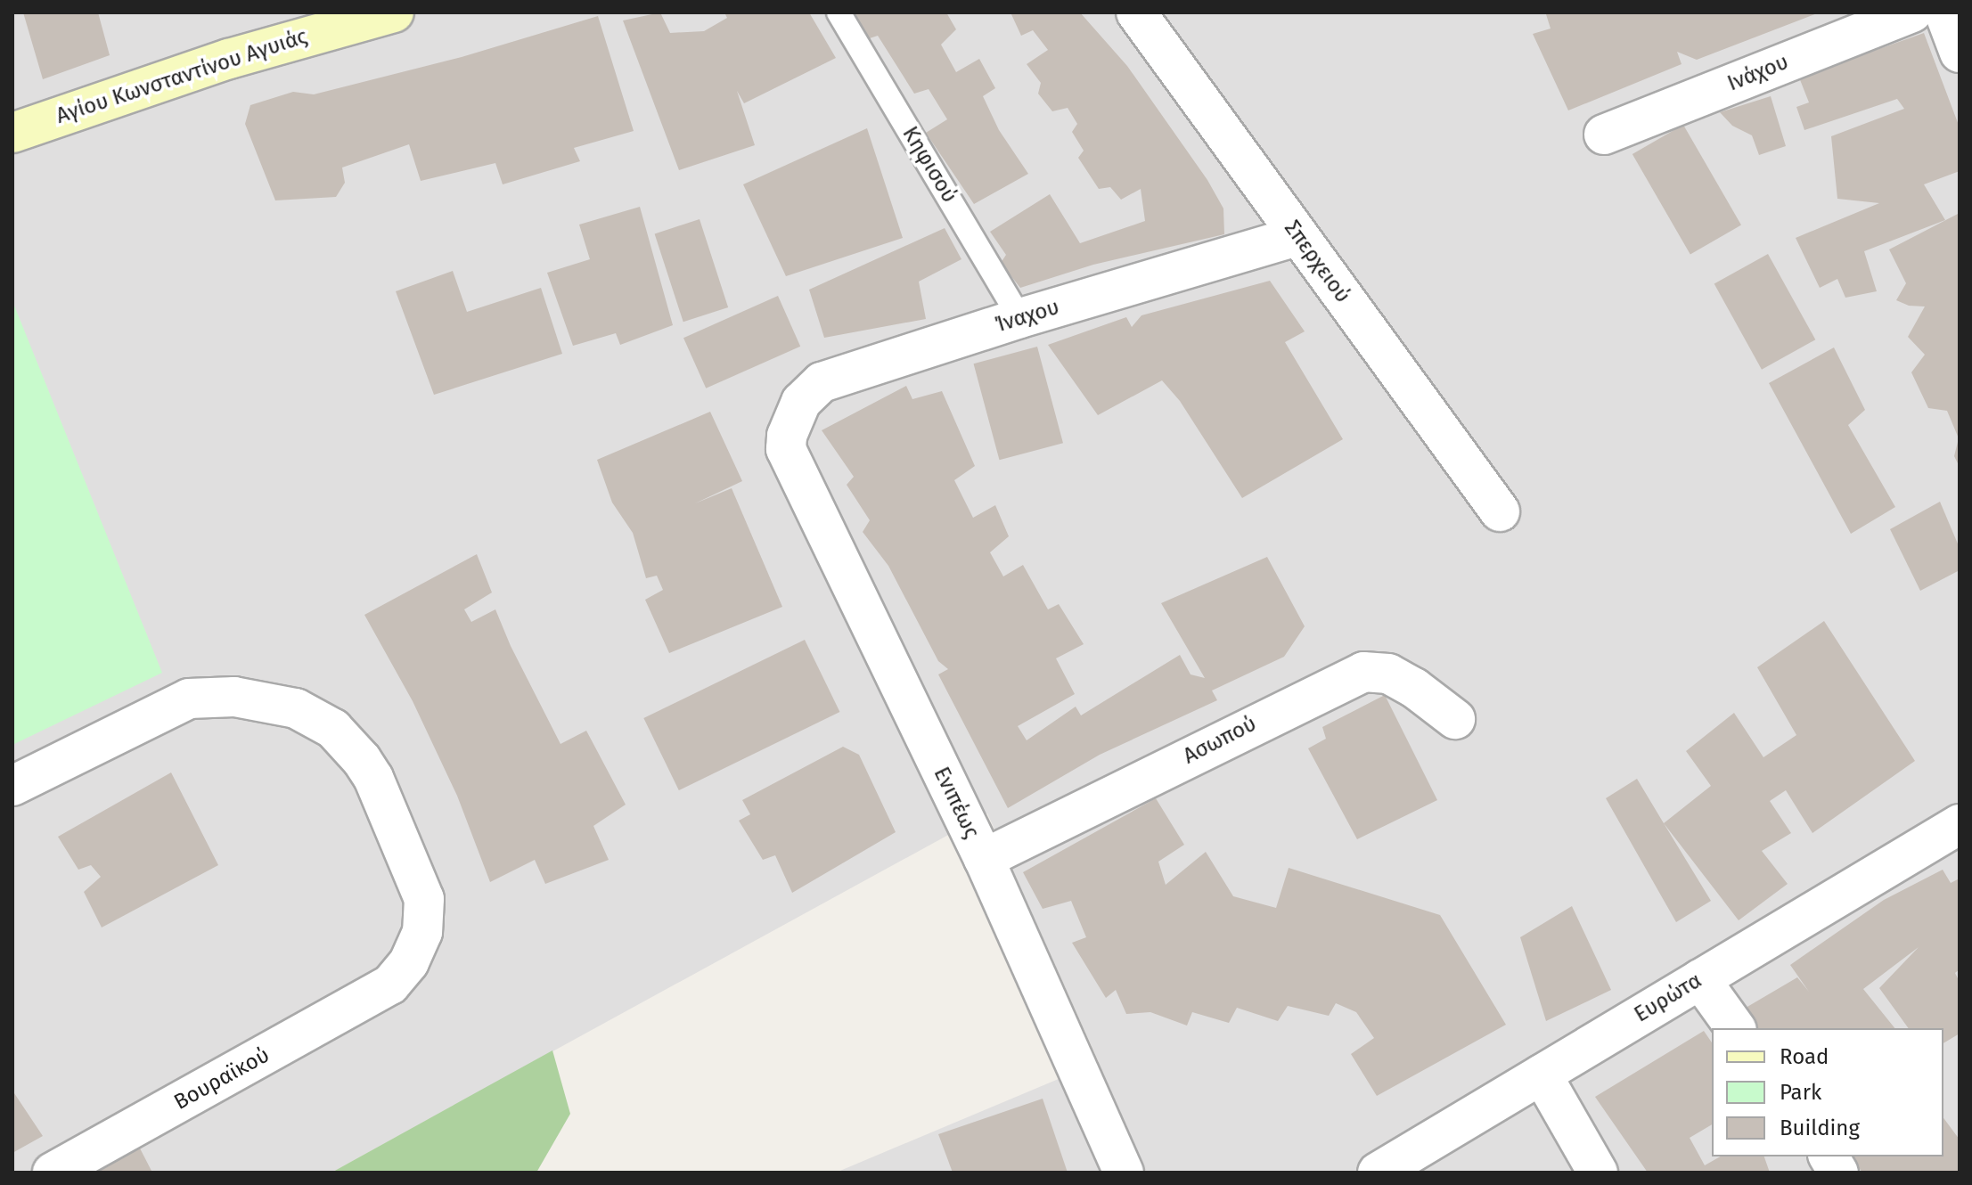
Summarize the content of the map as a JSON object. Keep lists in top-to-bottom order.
{
  "streets": {
    "main road": ["Αγίου Κωνσταντίνου Αγυιάς"],
    "street": [
      "Ινάχου",
      "Σπερχειού",
      "Ίναχου",
      "Ασωπού",
      "Ενιπέως",
      "Ευρώτα",
      "Βουραϊκού"
    ],
    "lane": ["Κηφισού"]
  },
  "crossings": [
    ["Κηφισού", "Ίναχου"],
    ["Σπερχειού", "Ίναχου"],
    ["Ίναχου", "Ενιπέως"],
    ["Ασωπού", "Ενιπέως"]
  ],
  "legend": ["Road", "Park", "Building"]
}
